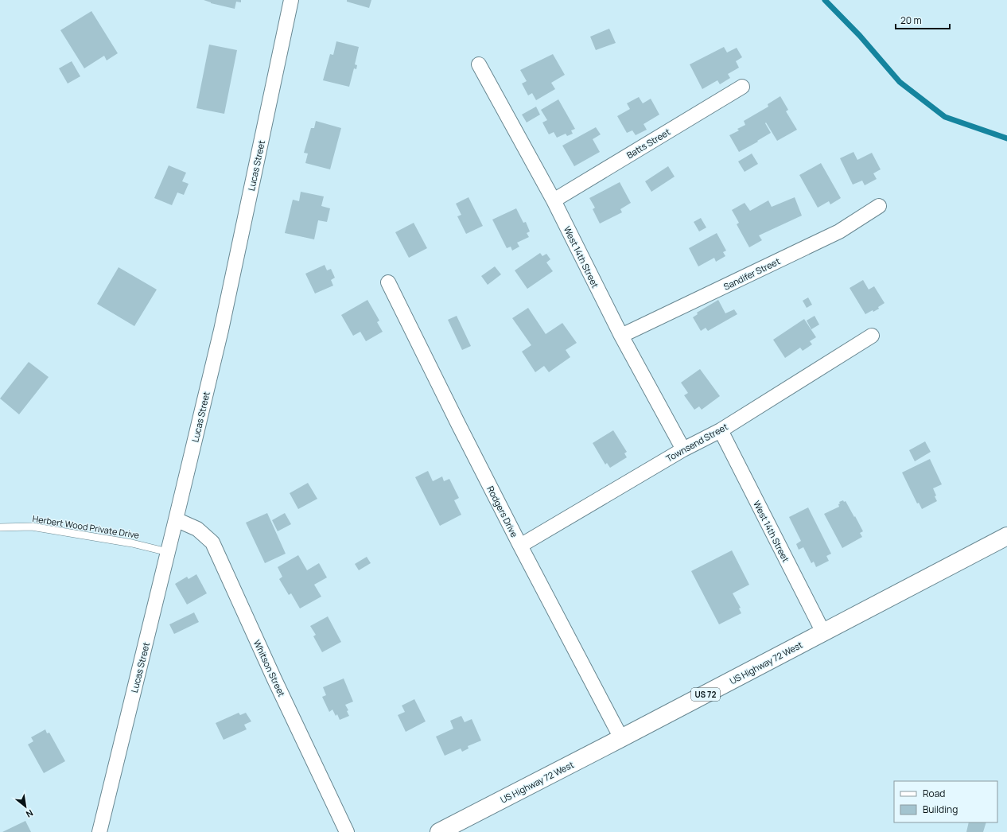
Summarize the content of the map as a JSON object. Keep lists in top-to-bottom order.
{
  "streets": {
    "highway": ["US Highway 72 West", "US 72"],
    "street": [
      "Batts Street",
      "Lucas Street",
      "West 14th Street",
      "Sandifer Street",
      "Townsend Street",
      "Rodgers Drive",
      "Whitson Street"
    ],
    "lane": ["Herbert Wood Private Drive"]
  },
  "crossings": [
    ["Batts Street", "West 14th Street"],
    ["Lucas Street", "Herbert Wood Private Drive"],
    ["Lucas Street", "Whitson Street"],
    ["West 14th Street", "Sandifer Street"],
    ["West 14th Street", "Townsend Street"],
    ["West 14th Street", "US Highway 72 West"],
    ["Townsend Street", "Rodgers Drive"],
    ["Rodgers Drive", "US Highway 72 West"]
  ],
  "legend": ["Road", "Building"],
  "scale_bar": "20 m",
  "north": "bottom right"
}
